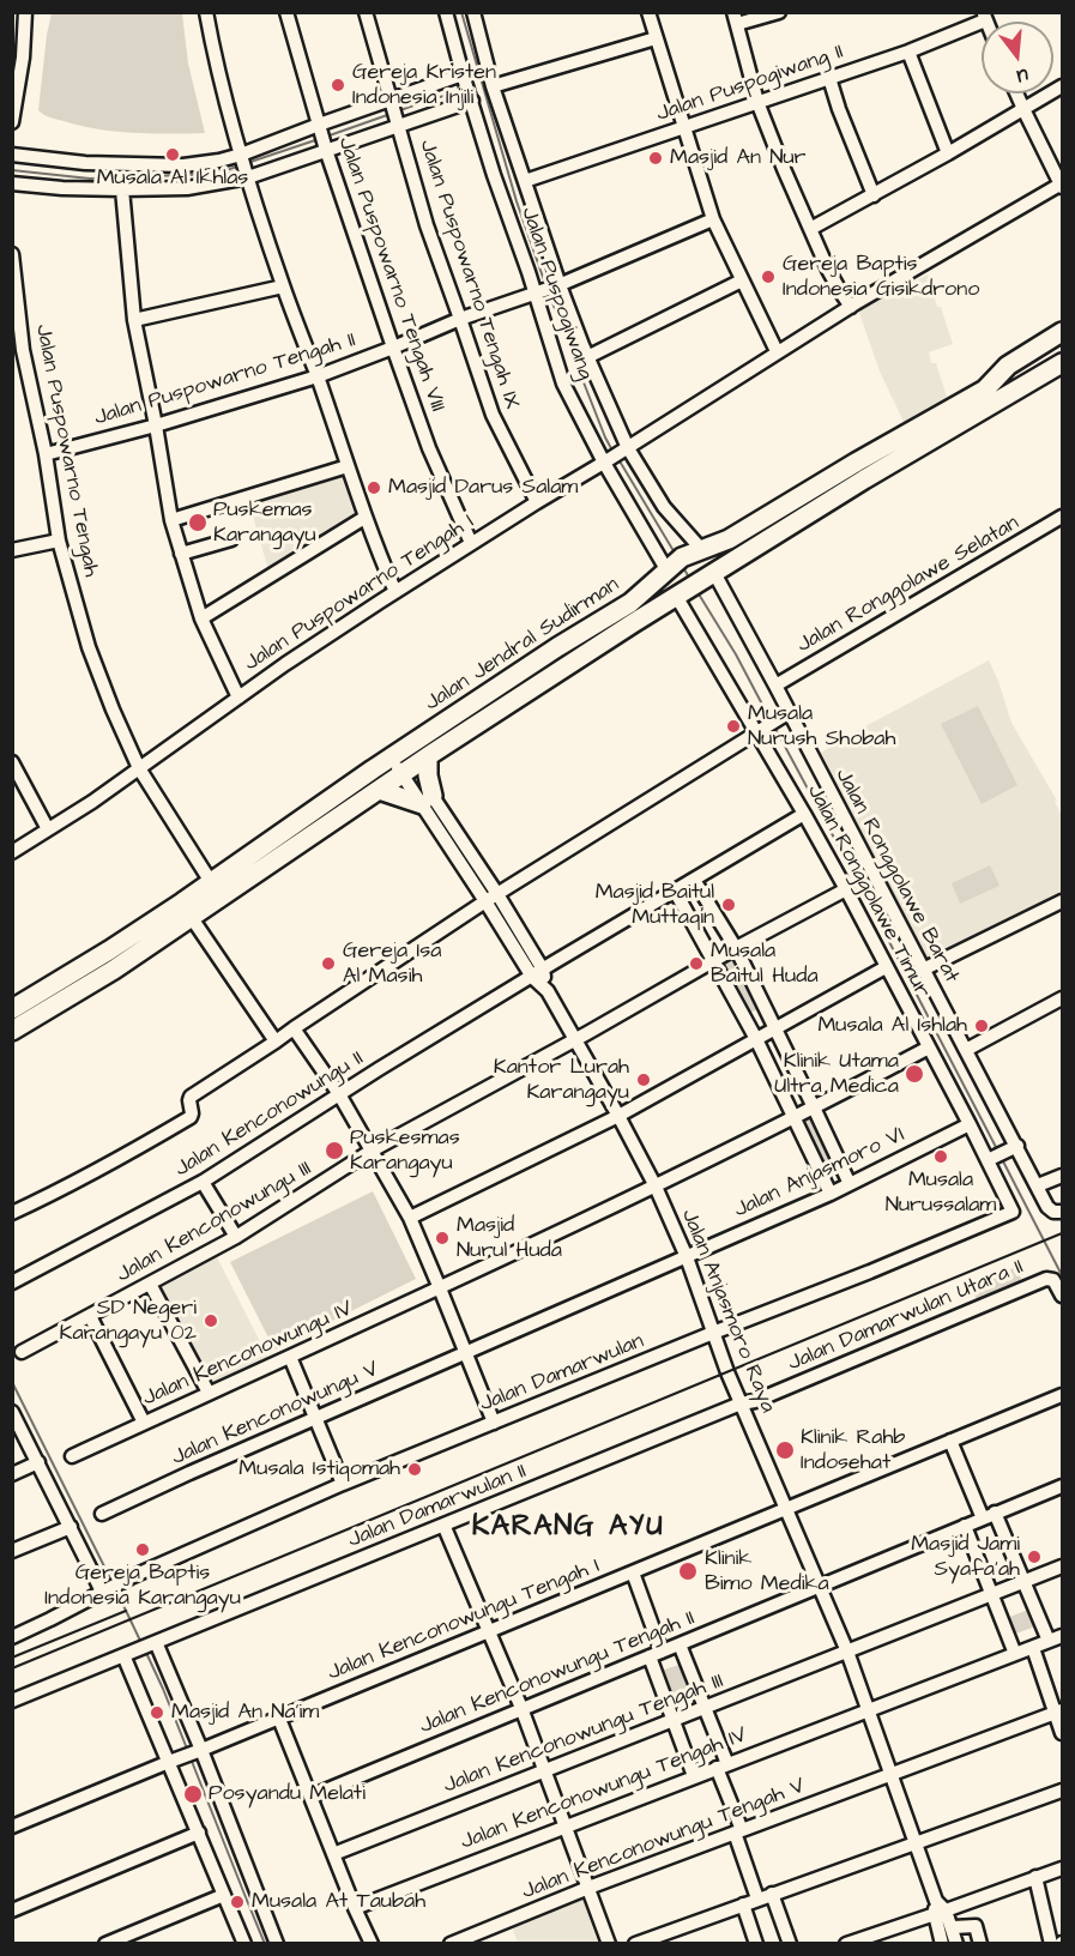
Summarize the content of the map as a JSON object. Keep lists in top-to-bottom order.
{
  "streets": {
    "highway": ["Jalan Jendral Sudirman"],
    "street": [
      "Jalan Puspogiwang II",
      "Jalan Puspowarno Tengah VIII",
      "Jalan Puspowarno Tengah IX",
      "Jalan Puspogiwang",
      "Jalan Puspowarno Tengah II",
      "Jalan Puspowarno Tengah",
      "Jalan Ronggolawe Selatan",
      "Jalan Puspowarno Tengah I",
      "Jalan Ronggolawe Barat",
      "Jalan Ronggolawe Timur",
      "Jalan Kenconowungu II",
      "Jalan Anjasmoro VI",
      "Jalan Kenconowungu III",
      "Jalan Anjasmoro Raya",
      "Jalan Damarwulan Utara II",
      "Jalan Kenconowungu IV",
      "Jalan Damarwulan",
      "Jalan Kenconowungu V",
      "Jalan Damarwulan II",
      "Jalan Kenconowungu Tengah I",
      "Jalan Kenconowungu Tengah II",
      "Jalan Kenconowungu Tengah III",
      "Jalan Kenconowungu Tengah IV",
      "Jalan Kenconowungu Tengah V"
    ]
  },
  "crossings": [
    ["Jalan Puspogiwang II", "Jalan Puspogiwang"],
    ["Jalan Puspowarno Tengah VIII", "Jalan Puspowarno Tengah II"],
    ["Jalan Puspowarno Tengah VIII", "Jalan Puspowarno Tengah I"],
    ["Jalan Puspowarno Tengah IX", "Jalan Puspowarno Tengah II"],
    ["Jalan Puspowarno Tengah IX", "Jalan Puspowarno Tengah I"],
    ["Jalan Puspogiwang", "Jalan Puspowarno Tengah II"],
    ["Jalan Puspogiwang", "Jalan Puspowarno Tengah I"],
    ["Jalan Puspogiwang", "Jalan Jendral Sudirman"],
    ["Jalan Puspowarno Tengah II", "Jalan Puspowarno Tengah"],
    ["Jalan Puspowarno Tengah", "Jalan Puspowarno Tengah I"],
    ["Jalan Puspowarno Tengah", "Jalan Jendral Sudirman"],
    ["Jalan Ronggolawe Selatan", "Jalan Ronggolawe Barat"],
    ["Jalan Jendral Sudirman", "Jalan Ronggolawe Barat"],
    ["Jalan Jendral Sudirman", "Jalan Ronggolawe Timur"],
    ["Jalan Jendral Sudirman", "Jalan Anjasmoro Raya"],
    ["Jalan Ronggolawe Timur", "Jalan Kenconowungu II"],
    ["Jalan Ronggolawe Timur", "Jalan Anjasmoro VI"],
    ["Jalan Ronggolawe Timur", "Jalan Kenconowungu III"],
    ["Jalan Ronggolawe Timur", "Jalan Damarwulan"],
    ["Jalan Kenconowungu II", "Jalan Anjasmoro Raya"],
    ["Jalan Anjasmoro VI", "Jalan Anjasmoro Raya"],
    ["Jalan Anjasmoro VI", "Jalan Kenconowungu V"],
    ["Jalan Kenconowungu III", "Jalan Anjasmoro Raya"],
    ["Jalan Anjasmoro Raya", "Jalan Damarwulan Utara II"],
    ["Jalan Anjasmoro Raya", "Jalan Damarwulan"],
    ["Jalan Anjasmoro Raya", "Jalan Damarwulan II"],
    ["Jalan Anjasmoro Raya", "Jalan Kenconowungu Tengah I"],
    ["Jalan Anjasmoro Raya", "Jalan Kenconowungu Tengah II"],
    ["Jalan Anjasmoro Raya", "Jalan Kenconowungu Tengah III"],
    ["Jalan Anjasmoro Raya", "Jalan Kenconowungu Tengah IV"],
    ["Jalan Anjasmoro Raya", "Jalan Kenconowungu Tengah V"],
    ["Jalan Damarwulan Utara II", "Jalan Damarwulan II"]
  ],
  "districts": ["KARANG AYU"],
  "places": [
    "Gereja Kristen Indonesia Injili",
    "Musala Al Ikhlas",
    "Masjid An Nur",
    "Gereja Baptis Indonesia Gisikdrono",
    "Masjid Darus Salam",
    "Puskemas Karangayu",
    "Musala Nurush Shobah",
    "Masjid Baitul Muttaqin",
    "Gereja Isa Al Masih",
    "Musala Baitul Huda",
    "Musala Al Ishlah",
    "Klinik Utama Ultra Medica",
    "Kantor Lurah Karangayu",
    "Puskesmas Karangayu",
    "Musala Nurussalam",
    "Masjid Nurul Huda",
    "SD Negeri Karangayu 02",
    "Klinik Rahb Indosehat",
    "Musala Istiqomah",
    "Gereja Baptis Indonesia Karangayu",
    "Masjid Jami Syafa'ah",
    "Klinik Bimo Medika",
    "Masjid An Na'im",
    "Posyandu Melati",
    "Musala At Taubah"
  ],
  "north": "bottom"
}
